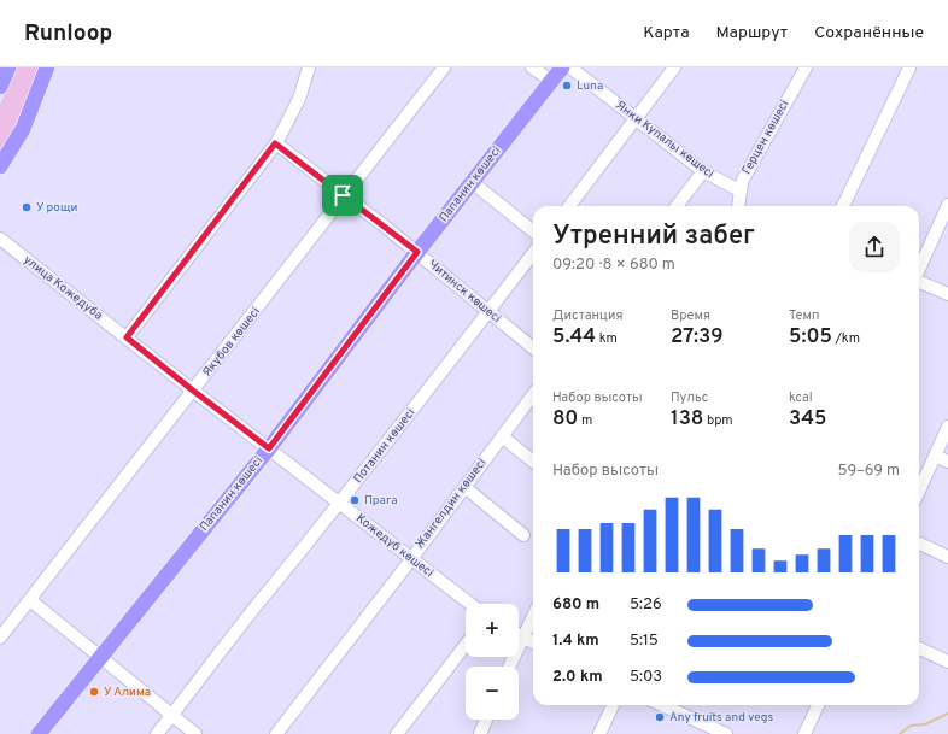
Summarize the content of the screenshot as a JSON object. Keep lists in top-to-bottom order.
{
  "streets": {
    "main road": ["Папанин көшесі"],
    "street": [
      "Герцен көшесі",
      "Янки Купалы көшесі",
      "улица Кожедуба",
      "Читинск көшесі",
      "Якубов көшесі",
      "Потанин көшесі",
      "Жангелдин көшесі",
      "Кожедуб көшесі"
    ]
  },
  "crossings": [
    ["Герцен көшесі", "Янки Купалы көшесі"],
    ["Папанин көшесі", "Читинск көшесі"],
    ["Папанин көшесі", "Кожедуб көшесі"],
    ["улица Кожедуба", "Кожедуб көшесі"],
    ["Читинск көшесі", "Якубов көшесі"],
    ["Читинск көшесі", "Потанин көшесі"],
    ["Якубов көшесі", "Кожедуб көшесі"],
    ["Потанин көшесі", "Кожедуб көшесі"],
    ["Жангелдин көшесі", "Кожедуб көшесі"]
  ],
  "places": [
    "Luna",
    "У рощи",
    "Прага",
    "У Алима",
    "Any fruits and vegs"
  ],
  "page": {
    "header": "Runloop",
    "nav": ["Карта", "Маршрут", "Сохранённые"],
    "heading": ["Утренний забег", "09:20 · 8 × 680 m"],
    "stats": [
      ["Дистанция", "5.44 km"],
      ["Время", "27:39"],
      ["Темп", "5:05 /km"],
      ["Набор высоты", "80 m"],
      ["Пульс", "138 bpm"],
      ["kcal", "345"]
    ],
    "chart": ["Набор высоты", "59–69 m"],
    "list": [
      {
        "name": "680 m",
        "note": "5:26"
      },
      {
        "name": "1.4 km",
        "note": "5:15"
      },
      {
        "name": "2.0 km",
        "note": "5:03"
      }
    ],
    "map_buttons": ["+", "−"]
  }
}
